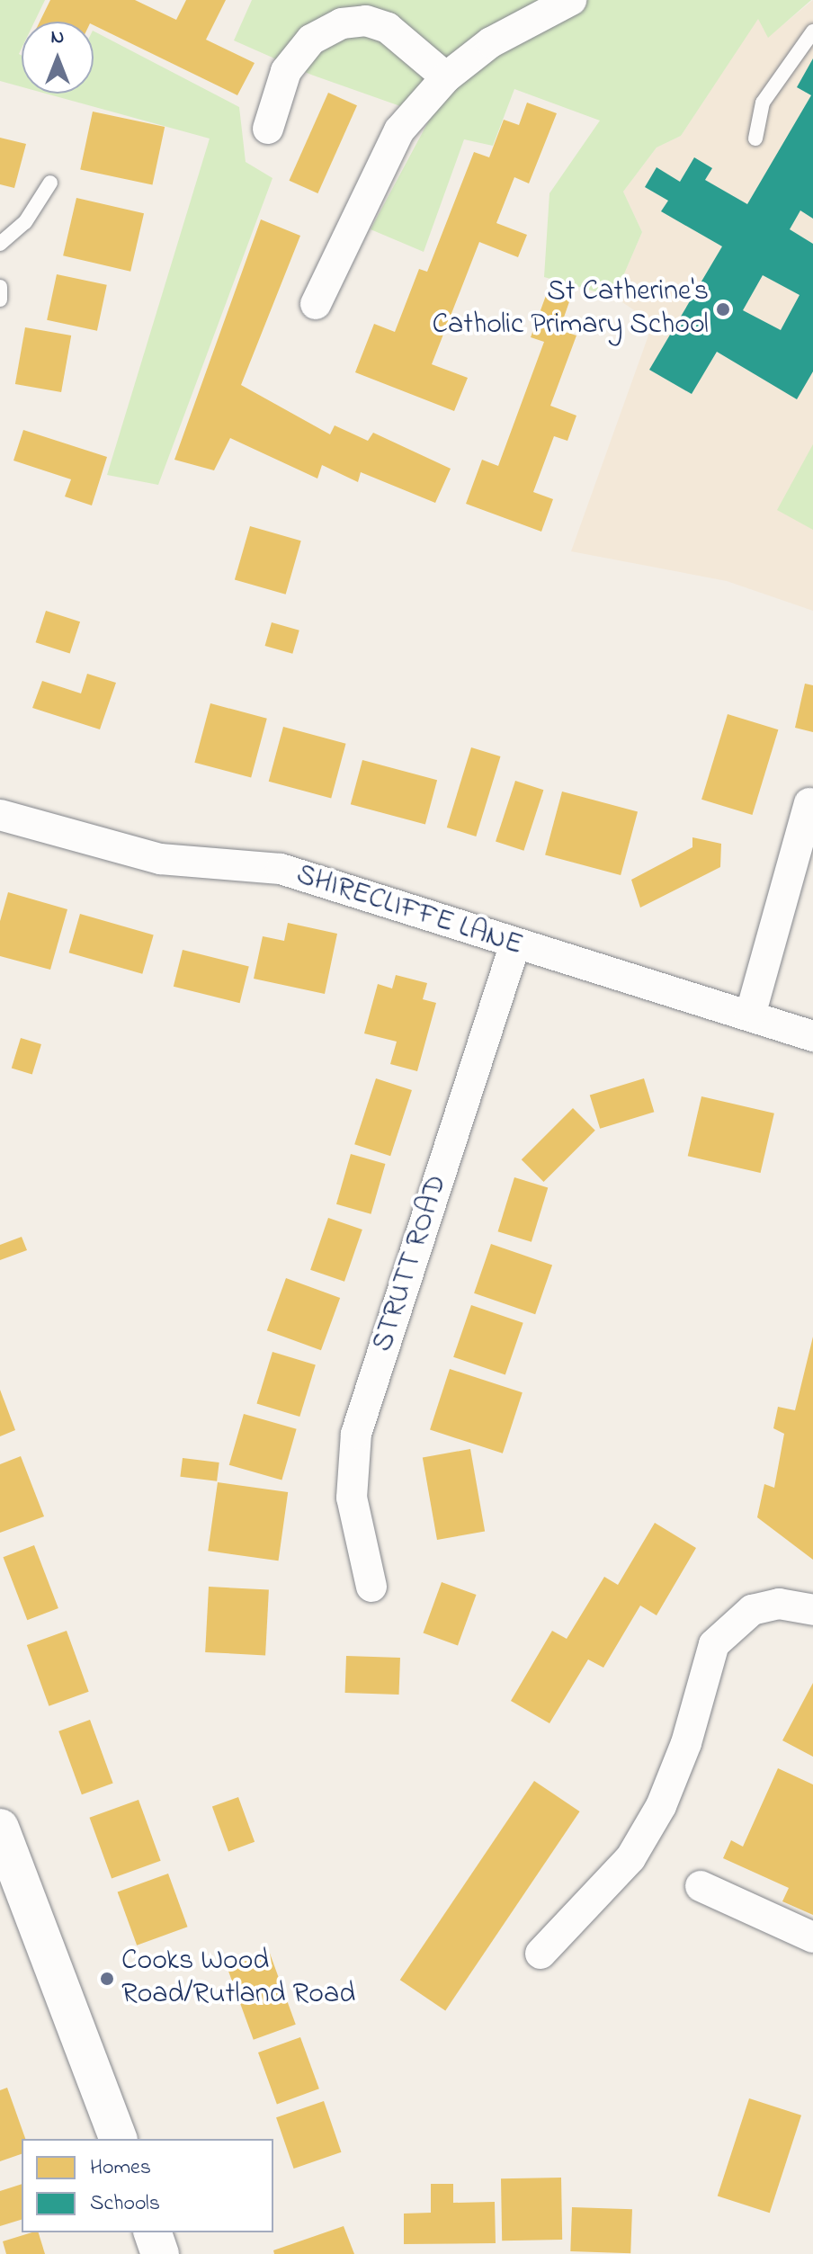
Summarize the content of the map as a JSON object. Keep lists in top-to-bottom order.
{
  "streets": {
    "street": ["SHIRECLIFFE LANE", "STRUTT ROAD"]
  },
  "crossings": [
    ["SHIRECLIFFE LANE", "STRUTT ROAD"]
  ],
  "places": ["St Catherine's Catholic Primary School", "Cooks Wood Road/Rutland Road"],
  "legend": ["Homes", "Schools"],
  "north": "top"
}
